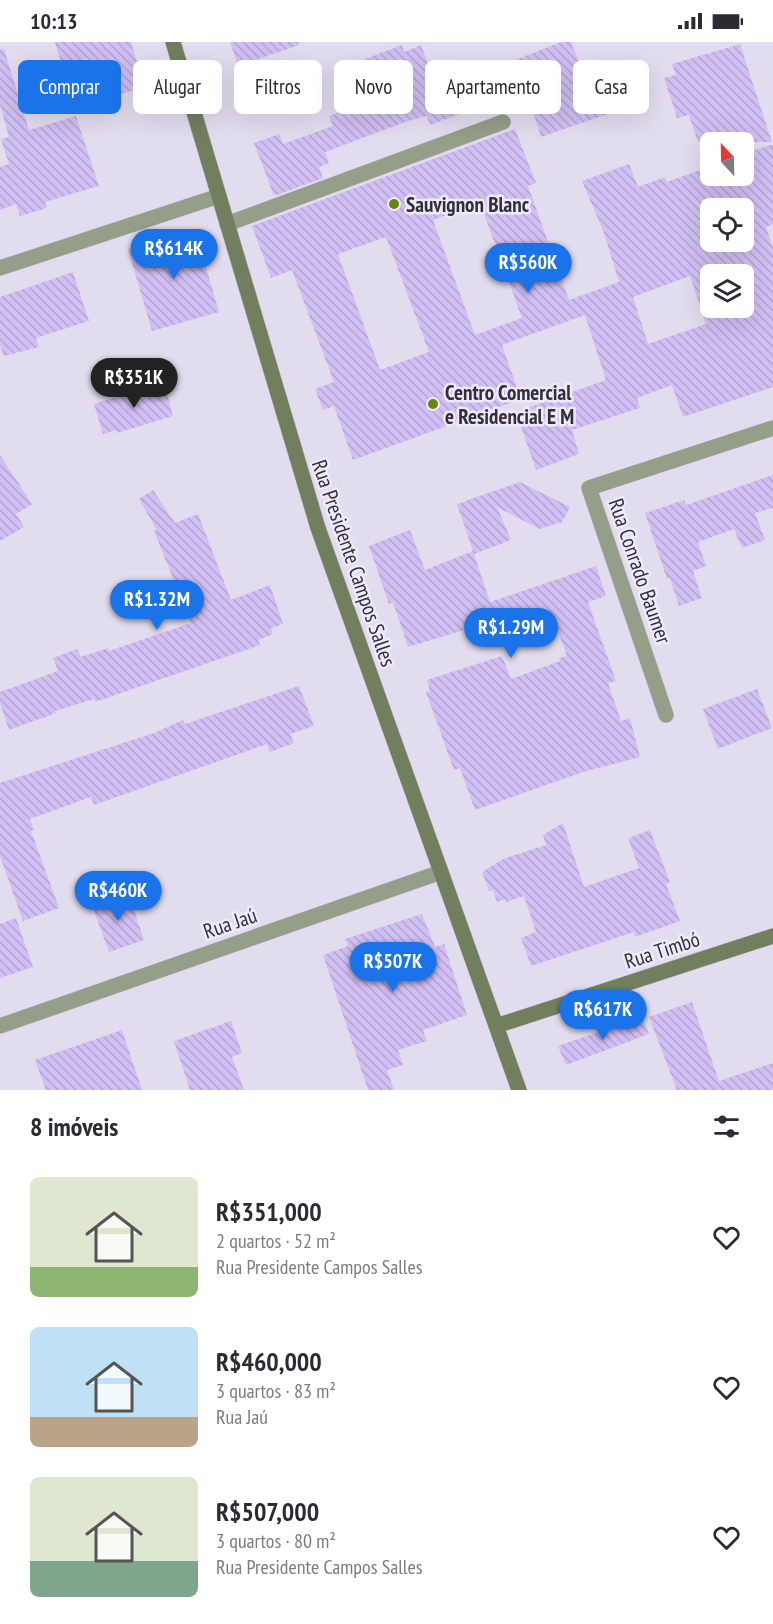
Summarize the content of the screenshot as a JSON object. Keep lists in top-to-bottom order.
{
  "streets": {
    "main road": ["Rua Presidente Campos Salles", "Rua Timbó"],
    "street": ["Rua Conrado Baumer", "Rua Jaú"]
  },
  "crossings": [
    ["Rua Presidente Campos Salles", "Rua Jaú"],
    ["Rua Presidente Campos Salles", "Rua Timbó"]
  ],
  "places": ["Sauvignon Blanc", "Centro Comercial e Residencial E M"],
  "north": "top",
  "page": {
    "status": "10:13",
    "chip": [
      "Comprar",
      "Alugar",
      "Filtros",
      "Novo",
      "Apartamento",
      "Casa"
    ],
    "price": [
      "R$614K",
      "R$560K",
      "R$351K",
      "R$1.32M",
      "R$1.29M",
      "R$460K",
      "R$507K",
      "R$617K"
    ],
    "heading": "8 imóveis",
    "list": [
      {
        "name": "R$351,000",
        "note": "2 quartos · 52 m² · Rua Presidente Campos Salles"
      },
      {
        "name": "R$460,000",
        "note": "3 quartos · 83 m² · Rua Jaú"
      },
      {
        "name": "R$507,000",
        "note": "3 quartos · 80 m² · Rua Presidente Campos Salles"
      }
    ]
  }
}
